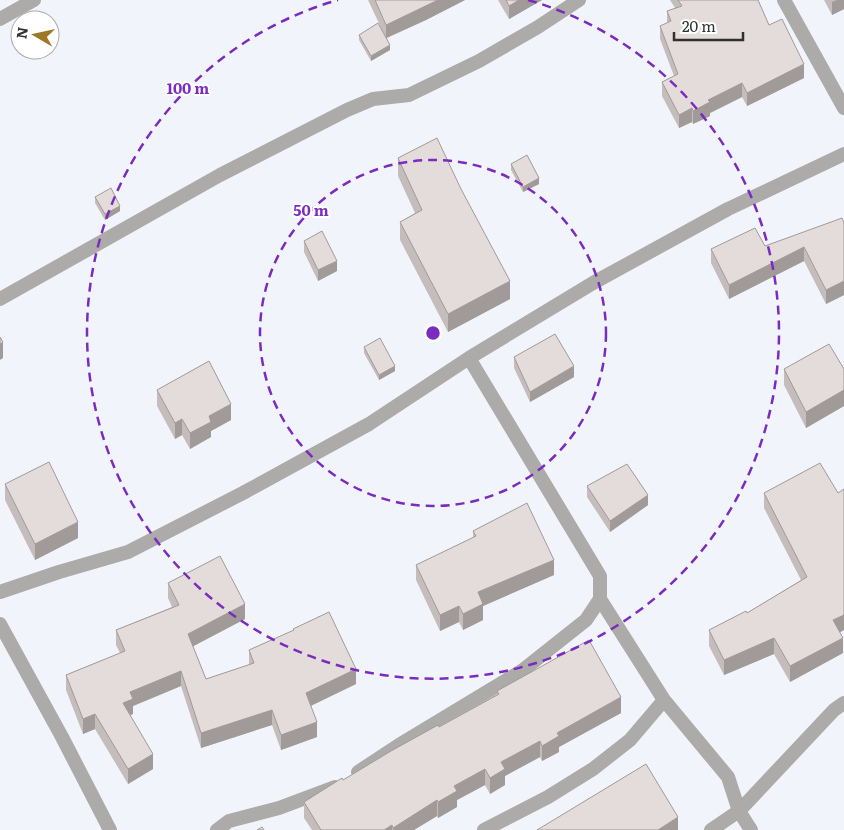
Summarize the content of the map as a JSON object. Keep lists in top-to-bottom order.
{
  "scale_bar": "20 m",
  "north": "left",
  "rings": ["100 m", "50 m"]
}
